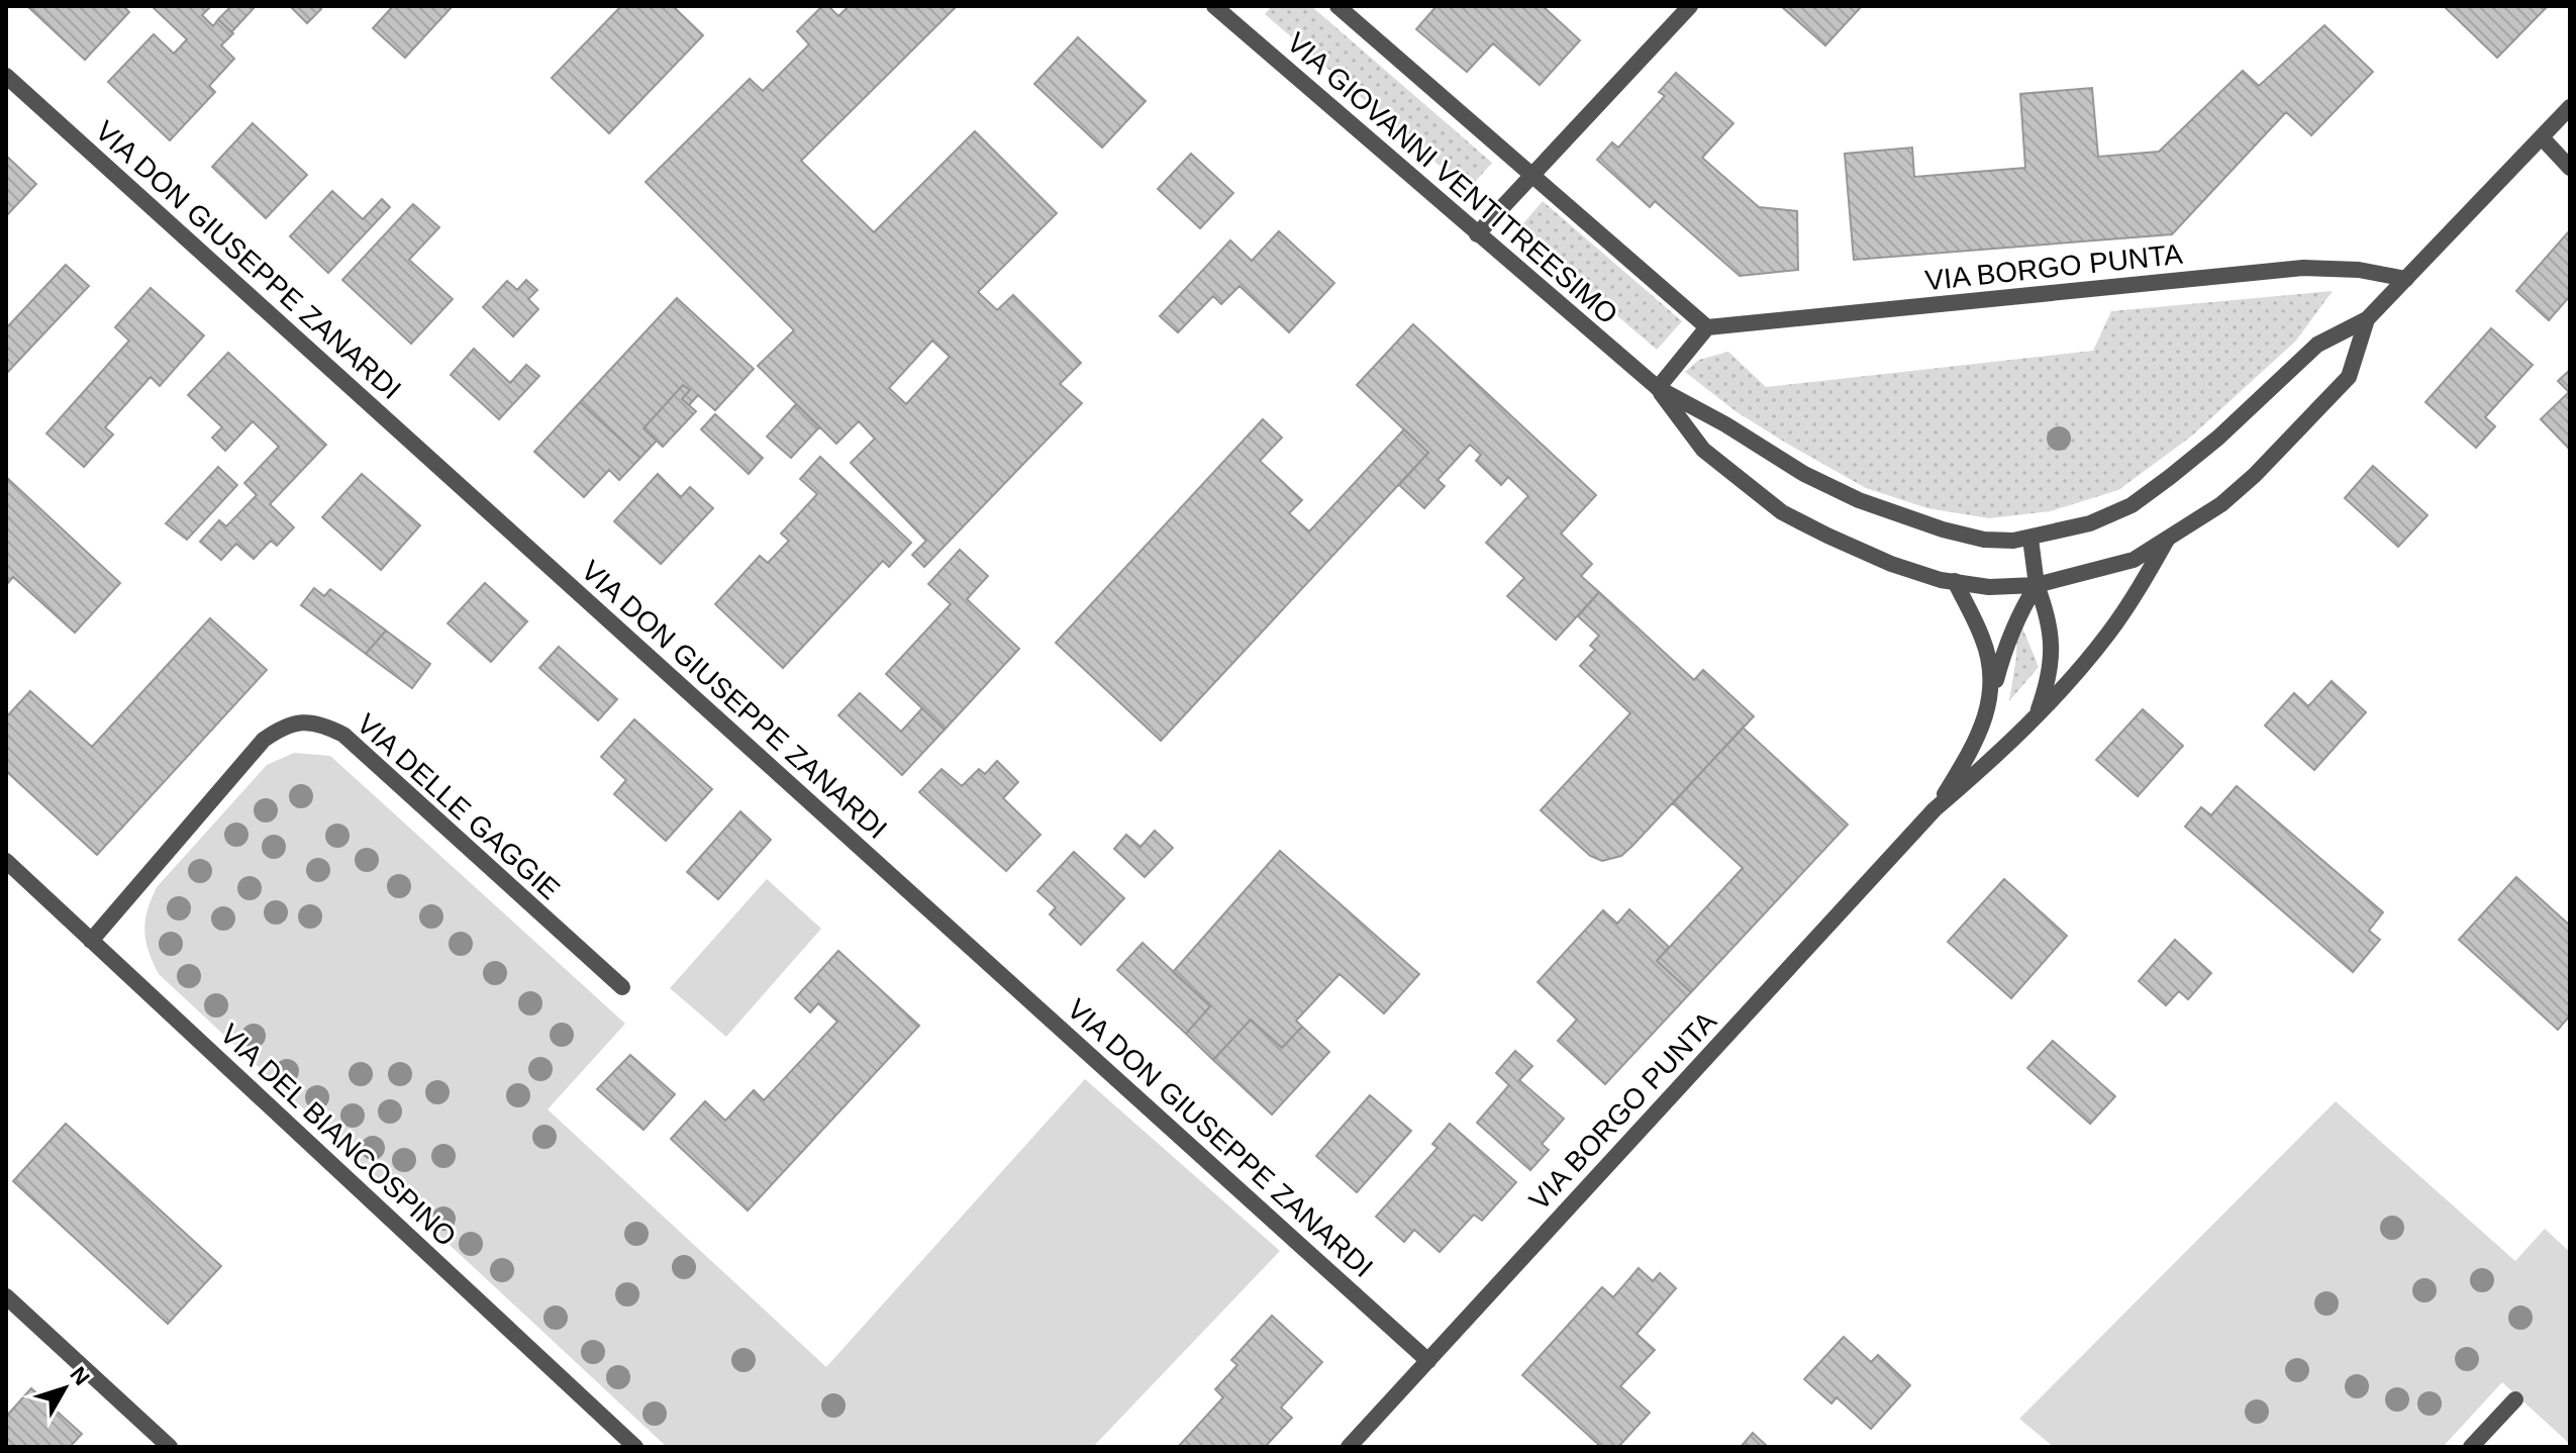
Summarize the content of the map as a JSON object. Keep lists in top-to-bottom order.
{
  "streets": {
    "street": [
      "VIA GIOVANNI VENTITREESIMO",
      "VIA DON GIUSEPPE ZANARDI",
      "VIA BORGO PUNTA",
      "VIA DELLE GAGGIE",
      "VIA DEL BIANCOSPINO"
    ]
  },
  "crossings": [
    ["VIA GIOVANNI VENTITREESIMO", "VIA BORGO PUNTA"],
    ["VIA DON GIUSEPPE ZANARDI", "VIA BORGO PUNTA"],
    ["VIA DELLE GAGGIE", "VIA DEL BIANCOSPINO"]
  ],
  "north": "top right"
}
